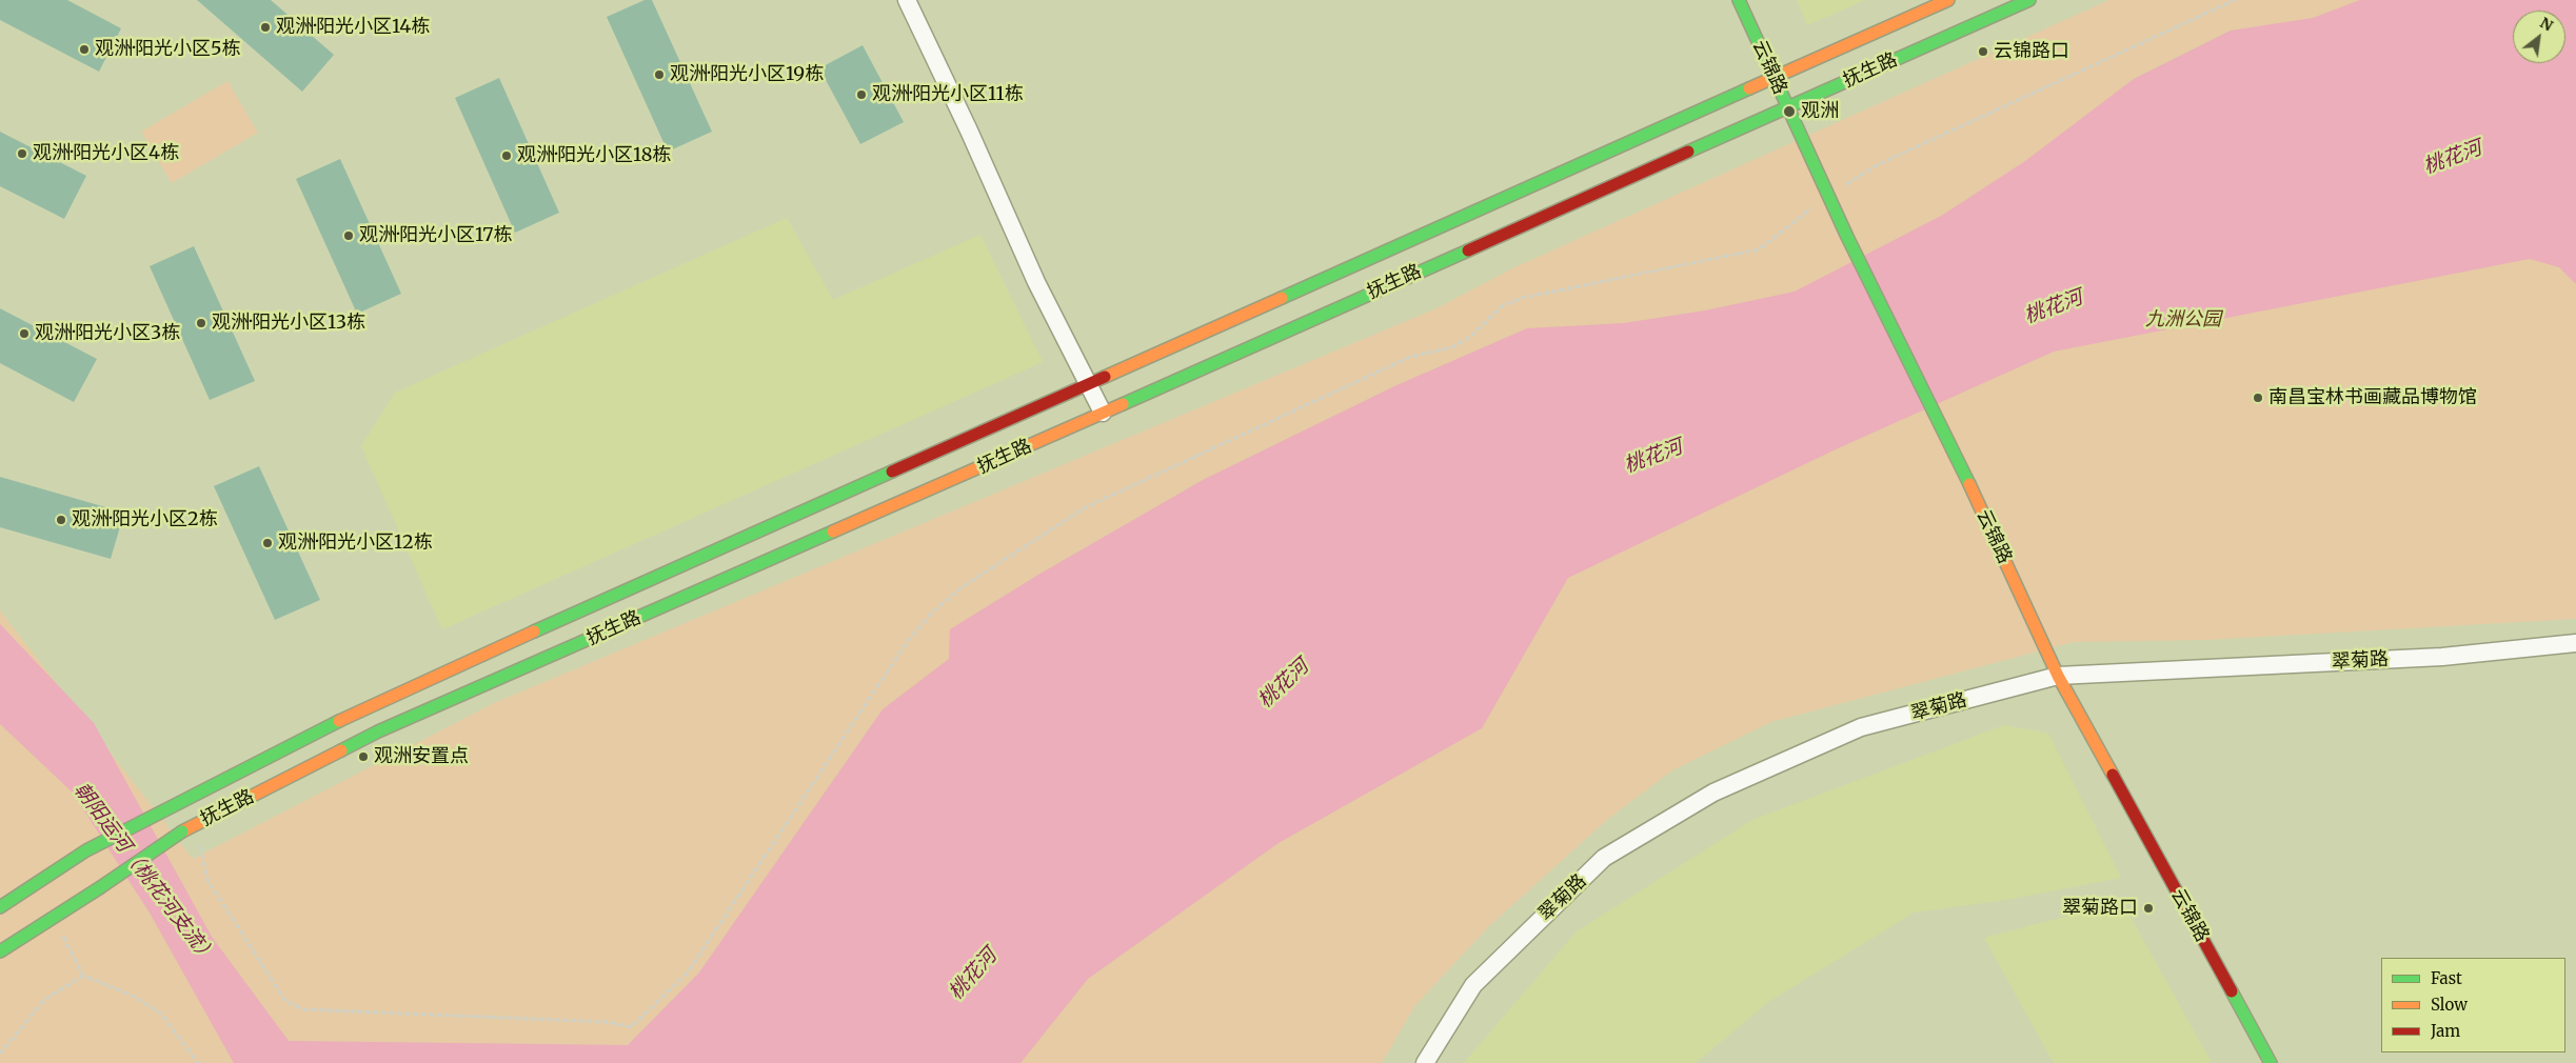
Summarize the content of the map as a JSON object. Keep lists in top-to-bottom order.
{
  "streets": {
    "main road": ["云锦路", "抚生路"],
    "street": ["翠菊路"]
  },
  "crossings": [
    ["云锦路", "抚生路"],
    ["云锦路", "翠菊路"]
  ],
  "water": ["桃花河", "朝阳运河（桃花河支流）"],
  "parks": ["九洲公园"],
  "places": [
    "观洲·阳光小区14栋",
    "观洲·阳光小区5栋",
    "云锦路口",
    "观洲·阳光小区19栋",
    "观洲·阳光小区11栋",
    "观洲",
    "观洲·阳光小区4栋",
    "观洲·阳光小区18栋",
    "观洲·阳光小区17栋",
    "观洲·阳光小区13栋",
    "观洲·阳光小区3栋",
    "南昌宝林书画藏品博物馆",
    "观洲·阳光小区2栋",
    "观洲·阳光小区12栋",
    "观洲安置点",
    "翠菊路口"
  ],
  "legend": ["Fast", "Slow", "Jam"],
  "north": "top right"
}
